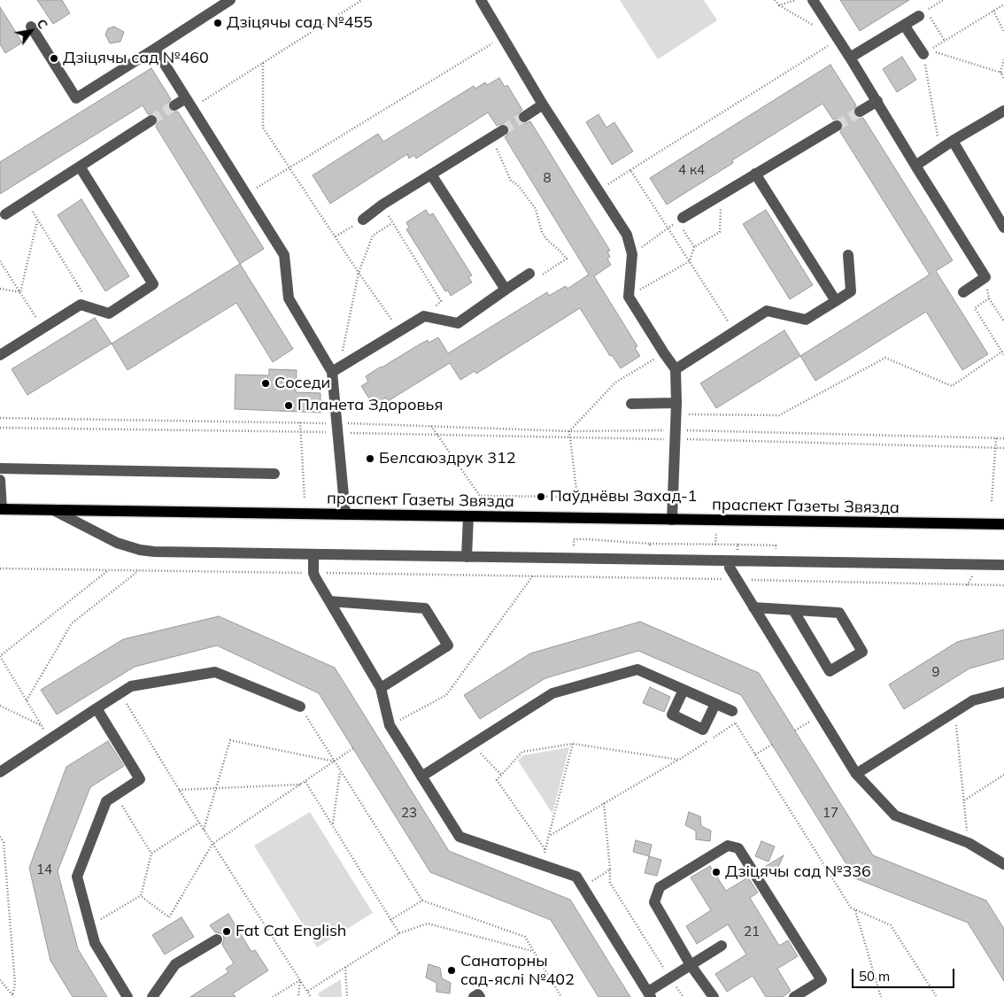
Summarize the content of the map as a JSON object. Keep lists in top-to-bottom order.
{
  "streets": {
    "main road": ["праспект Газеты Звязда"]
  },
  "places": [
    "Дзіцячы сад №455",
    "Дзіцячы сад №460",
    "Соседи",
    "Планета Здоровья",
    "Белсаюздрук 312",
    "Паўднёвы Захад-1",
    "Дзіцячы сад №336",
    "Fat Cat English",
    "Санаторны сад-яслі №402"
  ],
  "house_numbers": [
    "4 к4",
    "8",
    "9",
    "23",
    "17",
    "14",
    "21"
  ],
  "scale_bar": "50 m",
  "north": "top right"
}
